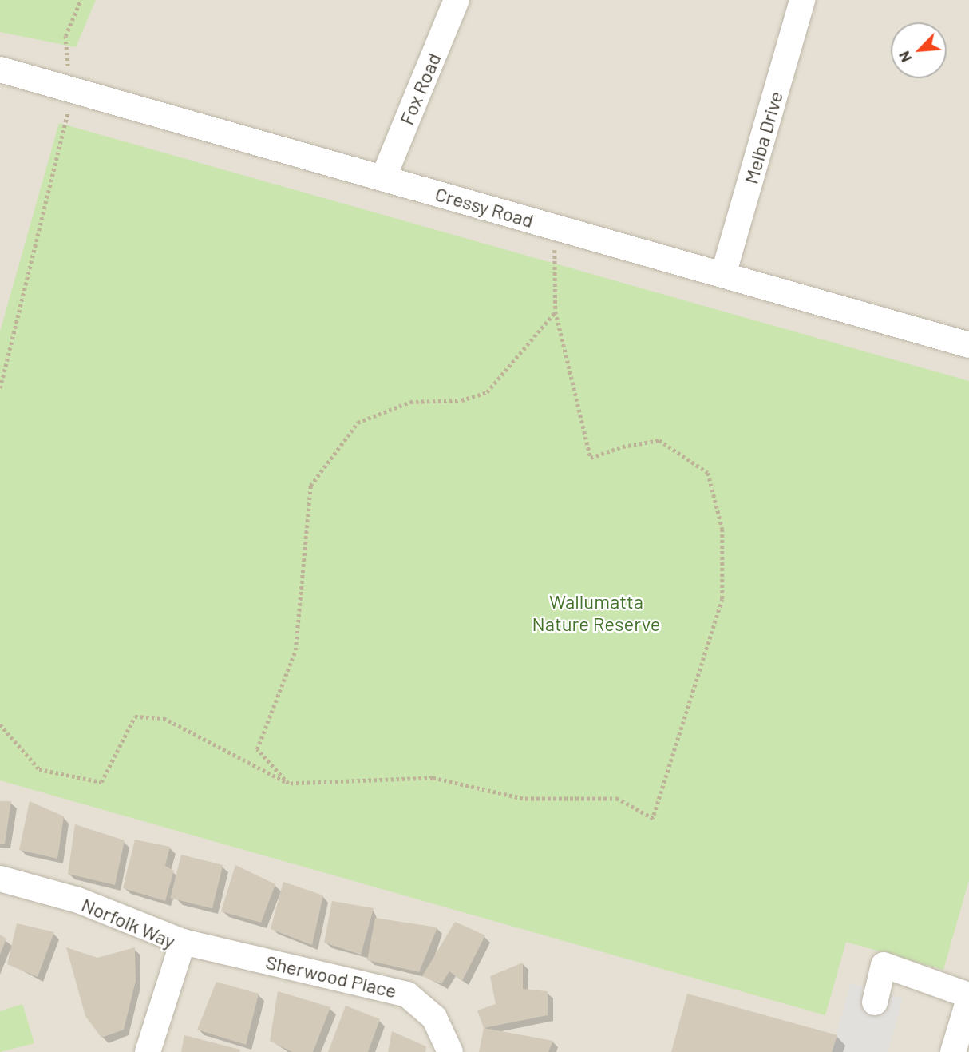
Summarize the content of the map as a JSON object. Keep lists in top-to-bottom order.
{
  "streets": {
    "street": [
      "Fox Road",
      "Melba Drive",
      "Cressy Road",
      "Norfolk Way",
      "Sherwood Place"
    ]
  },
  "crossings": [
    ["Fox Road", "Cressy Road"],
    ["Melba Drive", "Cressy Road"],
    ["Norfolk Way", "Sherwood Place"]
  ],
  "parks": ["Wallumatta Nature Reserve"],
  "north": "bottom left"
}
